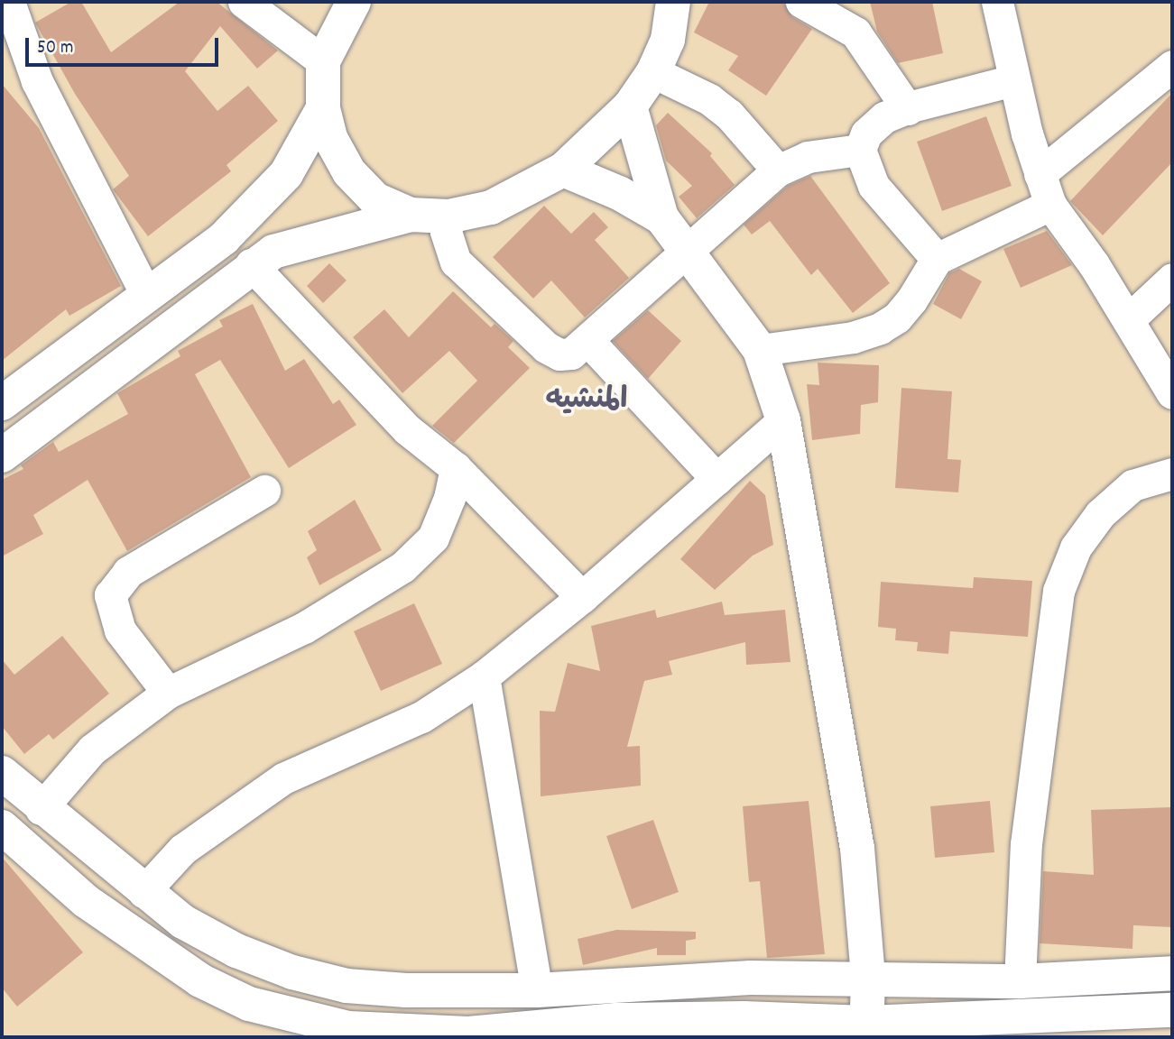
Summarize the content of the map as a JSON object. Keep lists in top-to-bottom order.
{
  "districts": ["المنشيه"],
  "scale_bar": "50 m"
}
